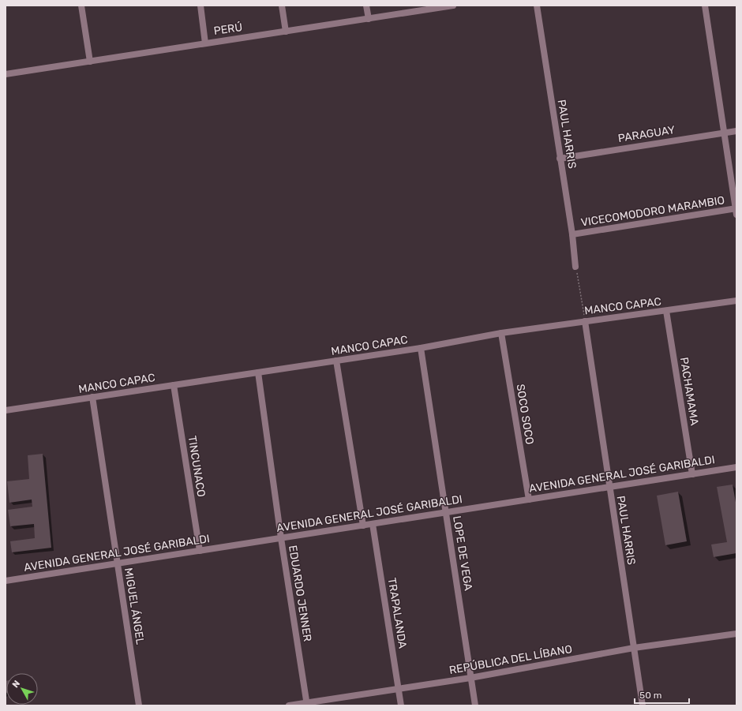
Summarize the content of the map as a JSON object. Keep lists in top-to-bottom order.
{
  "streets": {
    "street": [
      "PERÚ",
      "PAUL HARRIS",
      "PARAGUAY",
      "VICECOMODORO MARAMBIO",
      "MANCO CAPAC",
      "PACHAMAMA",
      "SOCO SOCO",
      "TINCUNACO",
      "AVENIDA GENERAL JOSÉ GARIBALDI",
      "LOPE DE VEGA",
      "EDUARDO JENNER",
      "MIGUEL ÁNGEL",
      "TRAPALANDA",
      "REPÚBLICA DEL LÍBANO"
    ]
  },
  "crossings": [
    ["PAUL HARRIS", "PARAGUAY"],
    ["PAUL HARRIS", "VICECOMODORO MARAMBIO"],
    ["PAUL HARRIS", "MANCO CAPAC"],
    ["PAUL HARRIS", "AVENIDA GENERAL JOSÉ GARIBALDI"],
    ["PAUL HARRIS", "REPÚBLICA DEL LÍBANO"],
    ["MANCO CAPAC", "PACHAMAMA"],
    ["MANCO CAPAC", "SOCO SOCO"],
    ["MANCO CAPAC", "TINCUNACO"],
    ["MANCO CAPAC", "LOPE DE VEGA"],
    ["MANCO CAPAC", "EDUARDO JENNER"],
    ["MANCO CAPAC", "MIGUEL ÁNGEL"],
    ["PACHAMAMA", "AVENIDA GENERAL JOSÉ GARIBALDI"],
    ["SOCO SOCO", "AVENIDA GENERAL JOSÉ GARIBALDI"],
    ["TINCUNACO", "AVENIDA GENERAL JOSÉ GARIBALDI"],
    ["AVENIDA GENERAL JOSÉ GARIBALDI", "LOPE DE VEGA"],
    ["AVENIDA GENERAL JOSÉ GARIBALDI", "EDUARDO JENNER"],
    ["AVENIDA GENERAL JOSÉ GARIBALDI", "MIGUEL ÁNGEL"],
    ["AVENIDA GENERAL JOSÉ GARIBALDI", "TRAPALANDA"],
    ["LOPE DE VEGA", "REPÚBLICA DEL LÍBANO"],
    ["EDUARDO JENNER", "REPÚBLICA DEL LÍBANO"],
    ["TRAPALANDA", "REPÚBLICA DEL LÍBANO"]
  ],
  "scale_bar": "50 m",
  "north": "top left"
}
